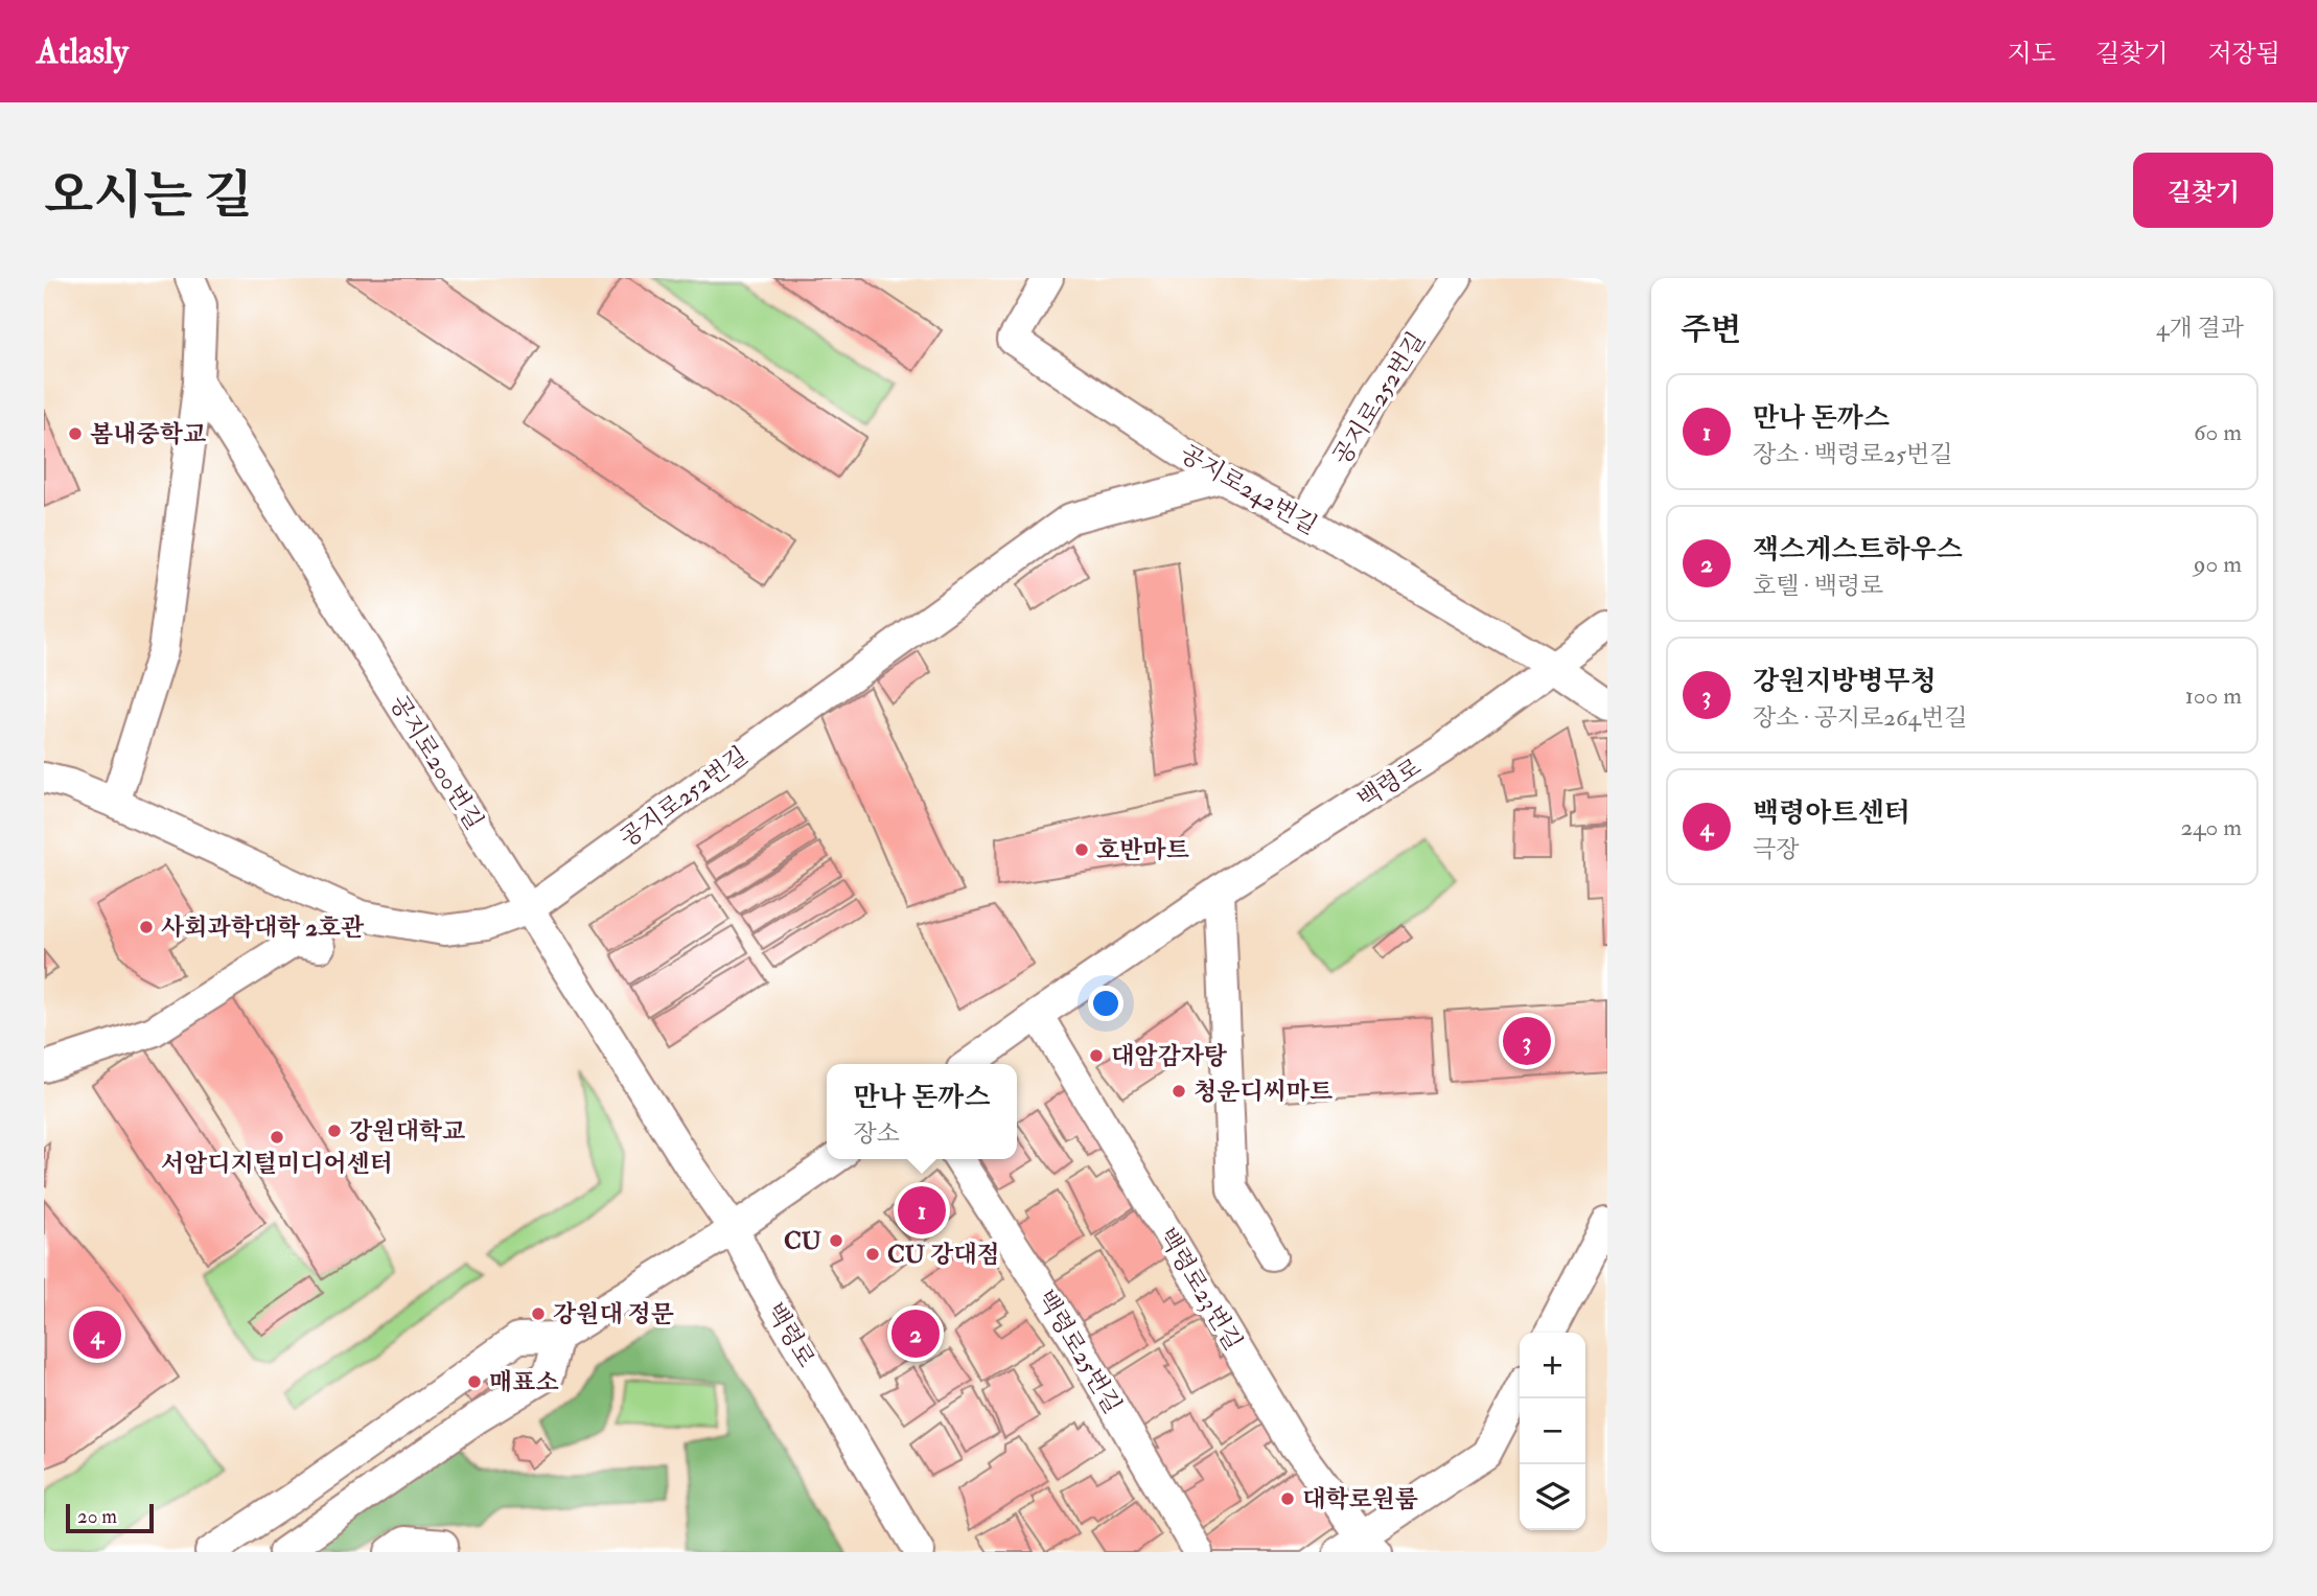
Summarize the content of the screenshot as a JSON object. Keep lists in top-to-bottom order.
{
  "streets": {
    "street": [
      "공지로252번길",
      "공지로242번길",
      "공지로200번길",
      "백령로",
      "백령로23번길",
      "백령로25번길"
    ]
  },
  "crossings": [
    ["공지로252번길", "공지로242번길"],
    ["공지로252번길", "공지로200번길"],
    ["공지로242번길", "백령로"],
    ["공지로200번길", "백령로"],
    ["백령로", "백령로23번길"]
  ],
  "places": [
    "봄내중학교",
    "호반마트",
    "사회과학대학 2호관",
    "대암감자탕",
    "청운디씨마트",
    "강원대학교",
    "서암디지털미디어센터",
    "CU",
    "CU 강대점",
    "강원대 정문",
    "매표소",
    "대학로원룸"
  ],
  "scale_bar": "20 m",
  "page": {
    "header": "Atlasly",
    "nav": ["지도", "길찾기", "저장됨"],
    "buttons": "길찾기",
    "title": "오시는 길",
    "heading": ["주변", "4개 결과"],
    "list": [
      {
        "mark": "1",
        "name": "만나 돈까스",
        "note": "장소 · 백령로25번길",
        "value": "60 m"
      },
      {
        "mark": "2",
        "name": "잭스게스트하우스",
        "note": "호텔 · 백령로",
        "value": "90 m"
      },
      {
        "mark": "3",
        "name": "강원지방병무청",
        "note": "장소 · 공지로264번길",
        "value": "100 m"
      },
      {
        "mark": "4",
        "name": "백령아트센터",
        "note": "극장",
        "value": "240 m"
      }
    ],
    "pins": [
      "3",
      "1",
      "2",
      "4"
    ],
    "popup": ["만나 돈까스", "장소"],
    "map_buttons": ["+", "−"],
    "scale": "20 m"
  }
}
